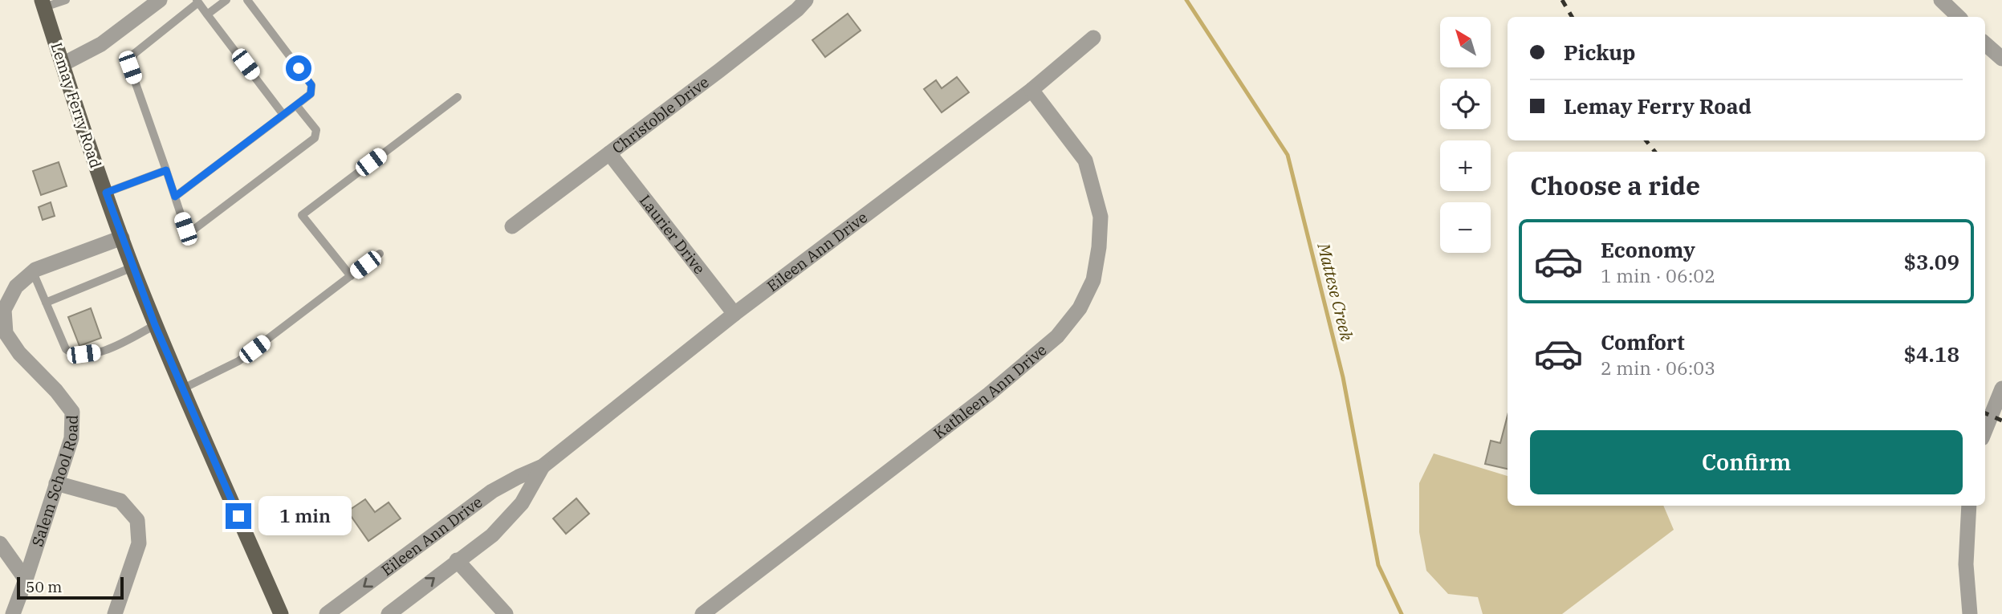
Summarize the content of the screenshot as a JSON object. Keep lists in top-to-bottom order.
{
  "streets": {
    "main road": ["Lemay Ferry Road"],
    "street": [
      "Christoble Drive",
      "Laurier Drive",
      "Eileen Ann Drive",
      "Kathleen Ann Drive",
      "Salem School Road"
    ]
  },
  "crossings": [
    ["Lemay Ferry Road", "Salem School Road"],
    ["Christoble Drive", "Laurier Drive"],
    ["Laurier Drive", "Eileen Ann Drive"],
    ["Eileen Ann Drive", "Kathleen Ann Drive"]
  ],
  "water": ["Mattese Creek"],
  "scale_bar": "50 m",
  "north": "top left",
  "page": {
    "map_buttons": ["+", "−"],
    "banner": ["Pickup", "Lemay Ferry Road"],
    "heading": "Choose a ride",
    "list": [
      {
        "name": "Economy",
        "note": "1 min · 06:02",
        "value": "$3.09"
      },
      {
        "name": "Comfort",
        "note": "2 min · 06:03",
        "value": "$4.18"
      }
    ],
    "buttons": "Confirm",
    "bubble": "1 min",
    "scale": "50 m"
  }
}
